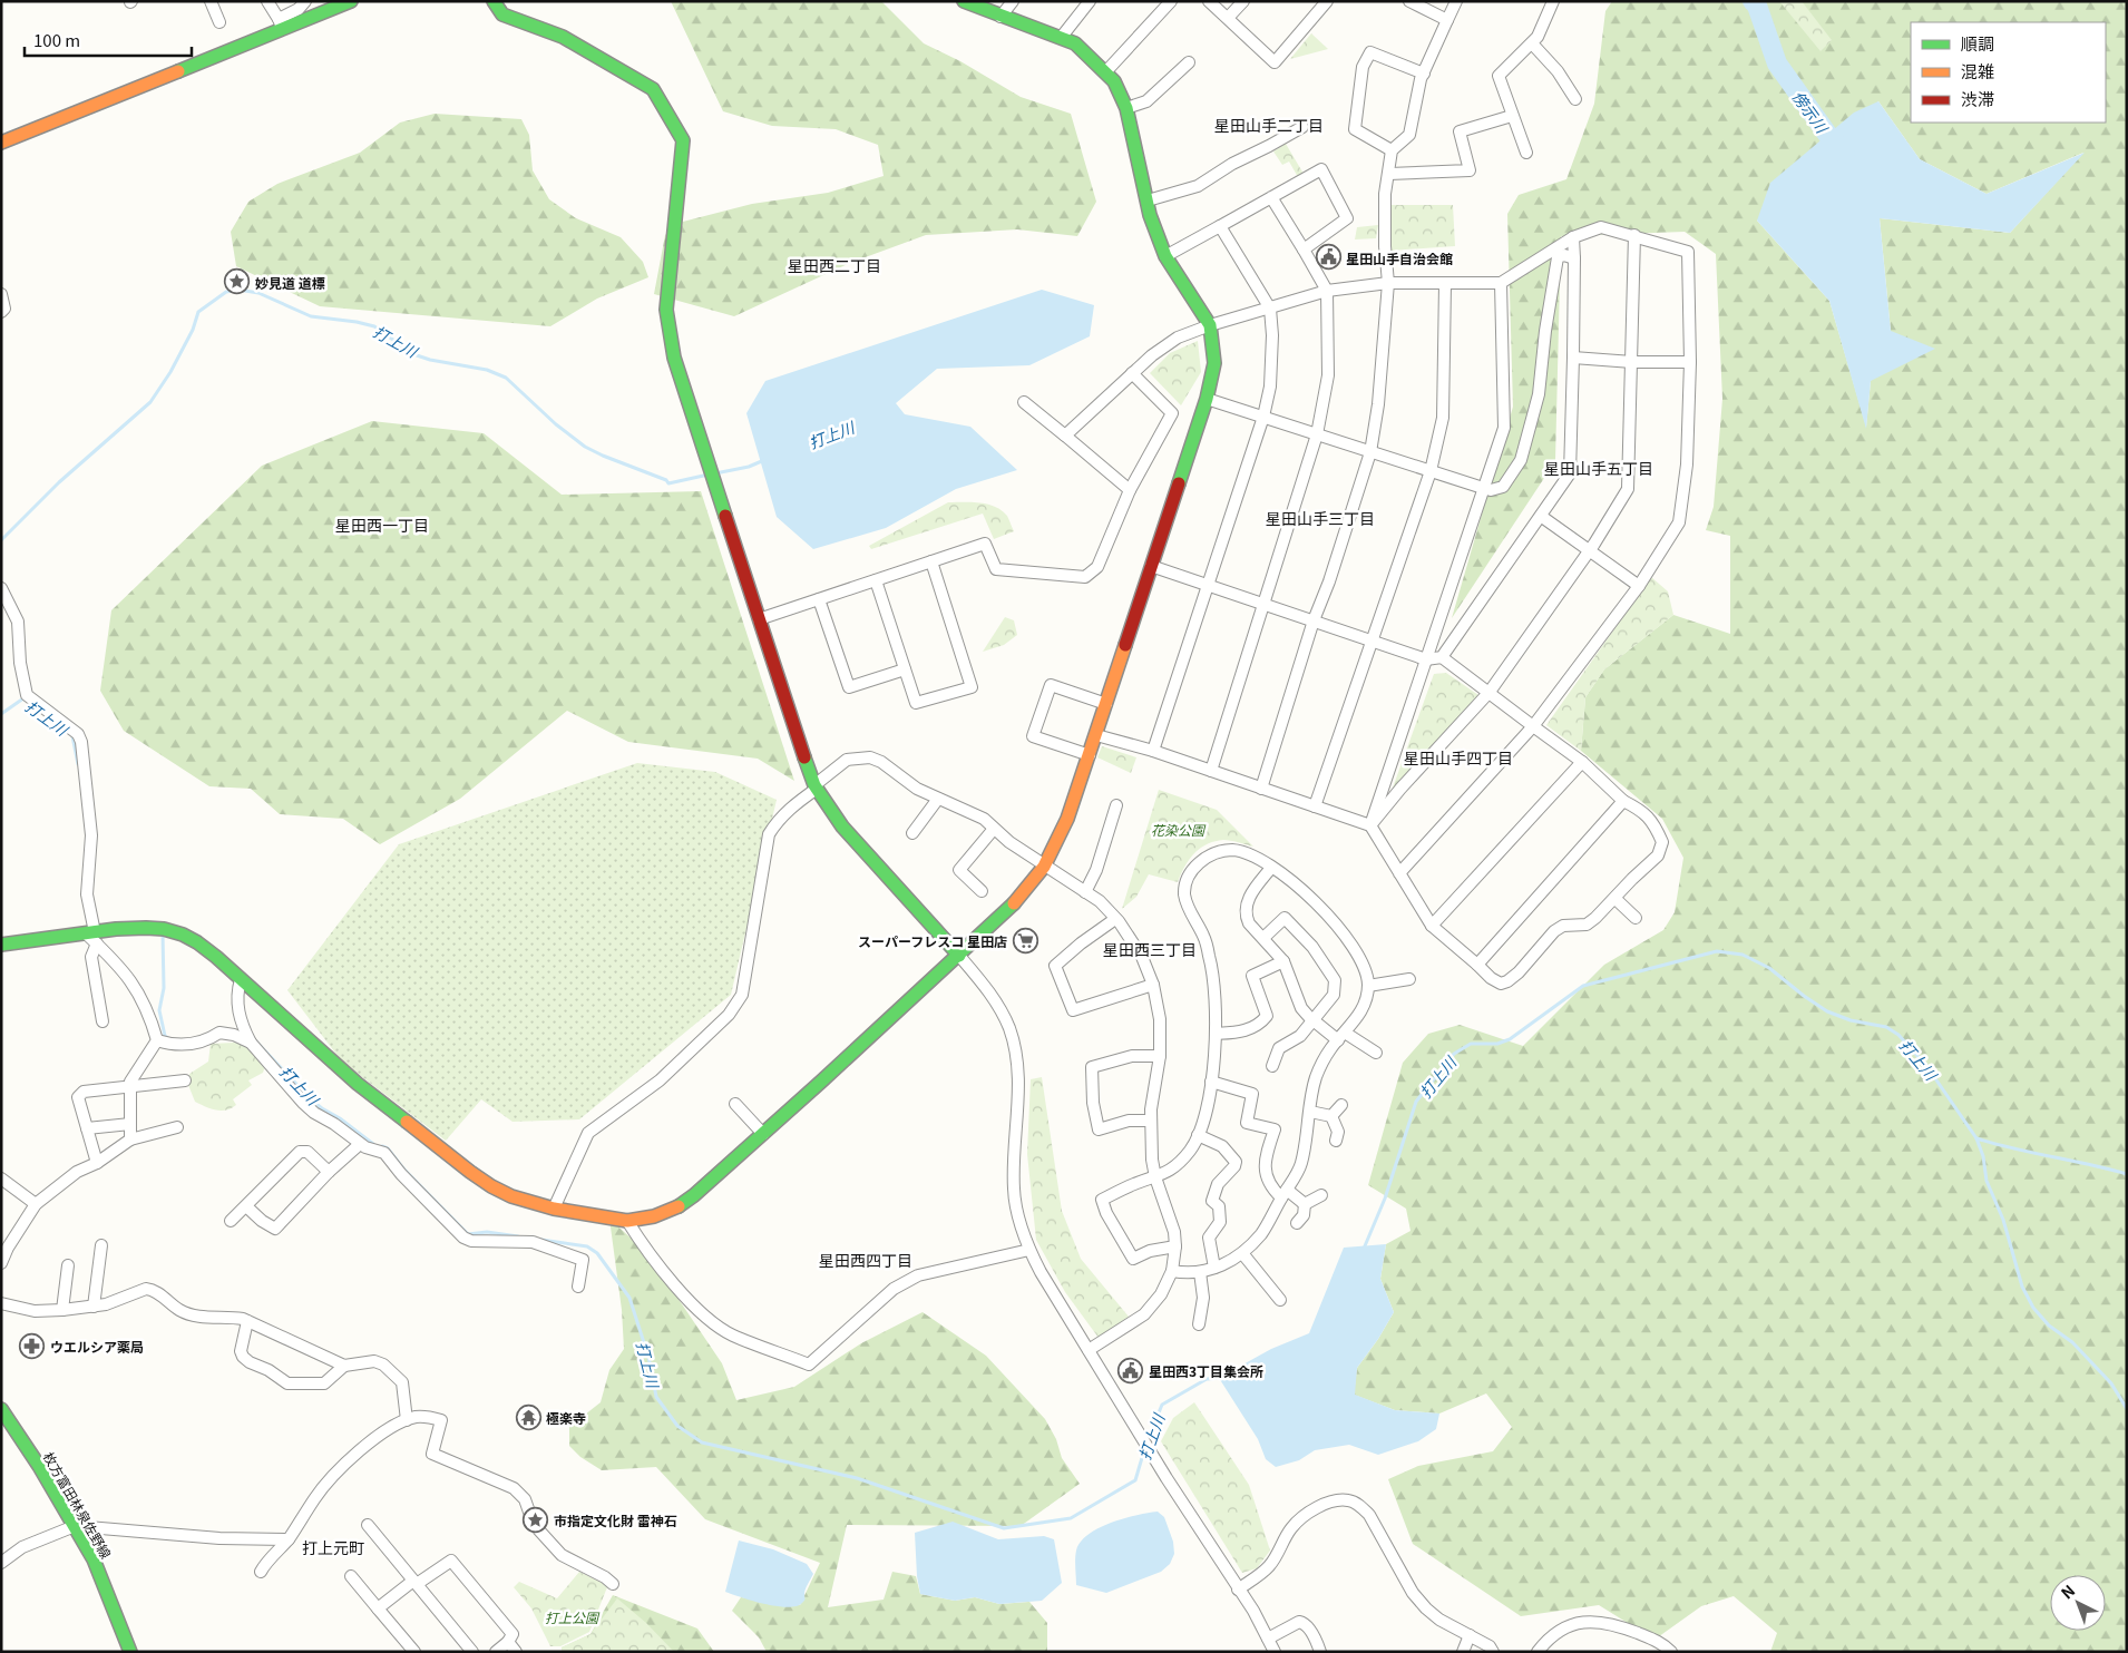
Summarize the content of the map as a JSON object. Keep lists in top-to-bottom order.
{
  "streets": {
    "street": ["枚方富田林泉佐野線"]
  },
  "districts": [
    "星田山手二丁目",
    "星田西二丁目",
    "星田山手五丁目",
    "星田山手三丁目",
    "星田西一丁目",
    "星田山手四丁目",
    "星田西三丁目",
    "星田西四丁目",
    "打上元町"
  ],
  "water": ["傍示川", "打上川"],
  "parks": ["花染公園", "打上公園"],
  "places": {
    "public building": ["星田山手自治会館", "星田西3丁目集会所"],
    "place": ["妙見道 道標", "市指定文化財 雷神石"],
    "supermarket": ["スーパーフレスコ 星田店"],
    "pharmacy": ["ウエルシア薬局"],
    "temple": ["極楽寺"]
  },
  "legend": ["順調", "混雑", "渋滞"],
  "scale_bar": "100 m",
  "north": "top left"
}
